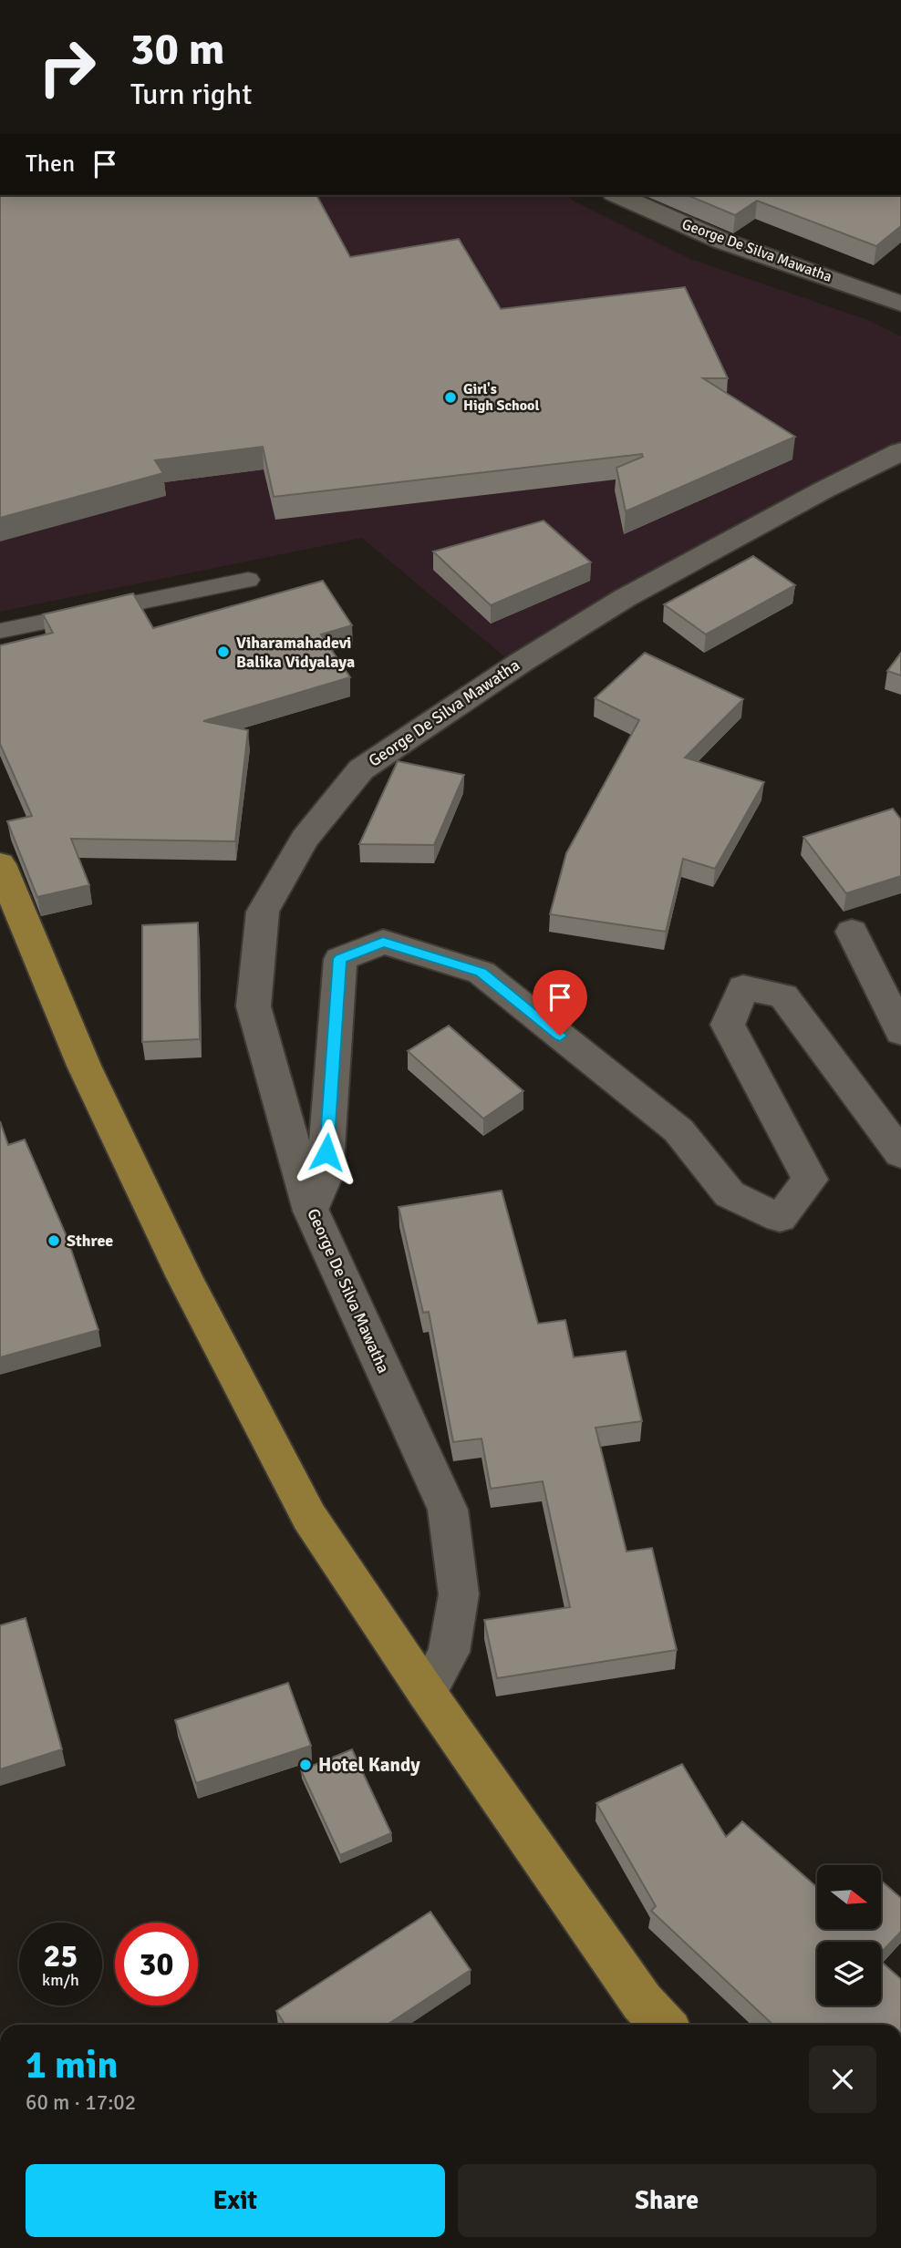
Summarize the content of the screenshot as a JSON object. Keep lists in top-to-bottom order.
{
  "streets": {
    "street": ["George De Silva Mawatha"]
  },
  "places": [
    "Girl's High School",
    "Viharamahadevi Balika Vidyalaya",
    "Sthree",
    "Hotel Kandy"
  ],
  "north": "right",
  "page": {
    "turn": ["30 m", "Turn right"],
    "then": "Then",
    "speed": "25 km/h",
    "limit": "30",
    "heading": ["1 min", "60 m · 17:02"],
    "buttons": ["Exit", "Share"]
  }
}
